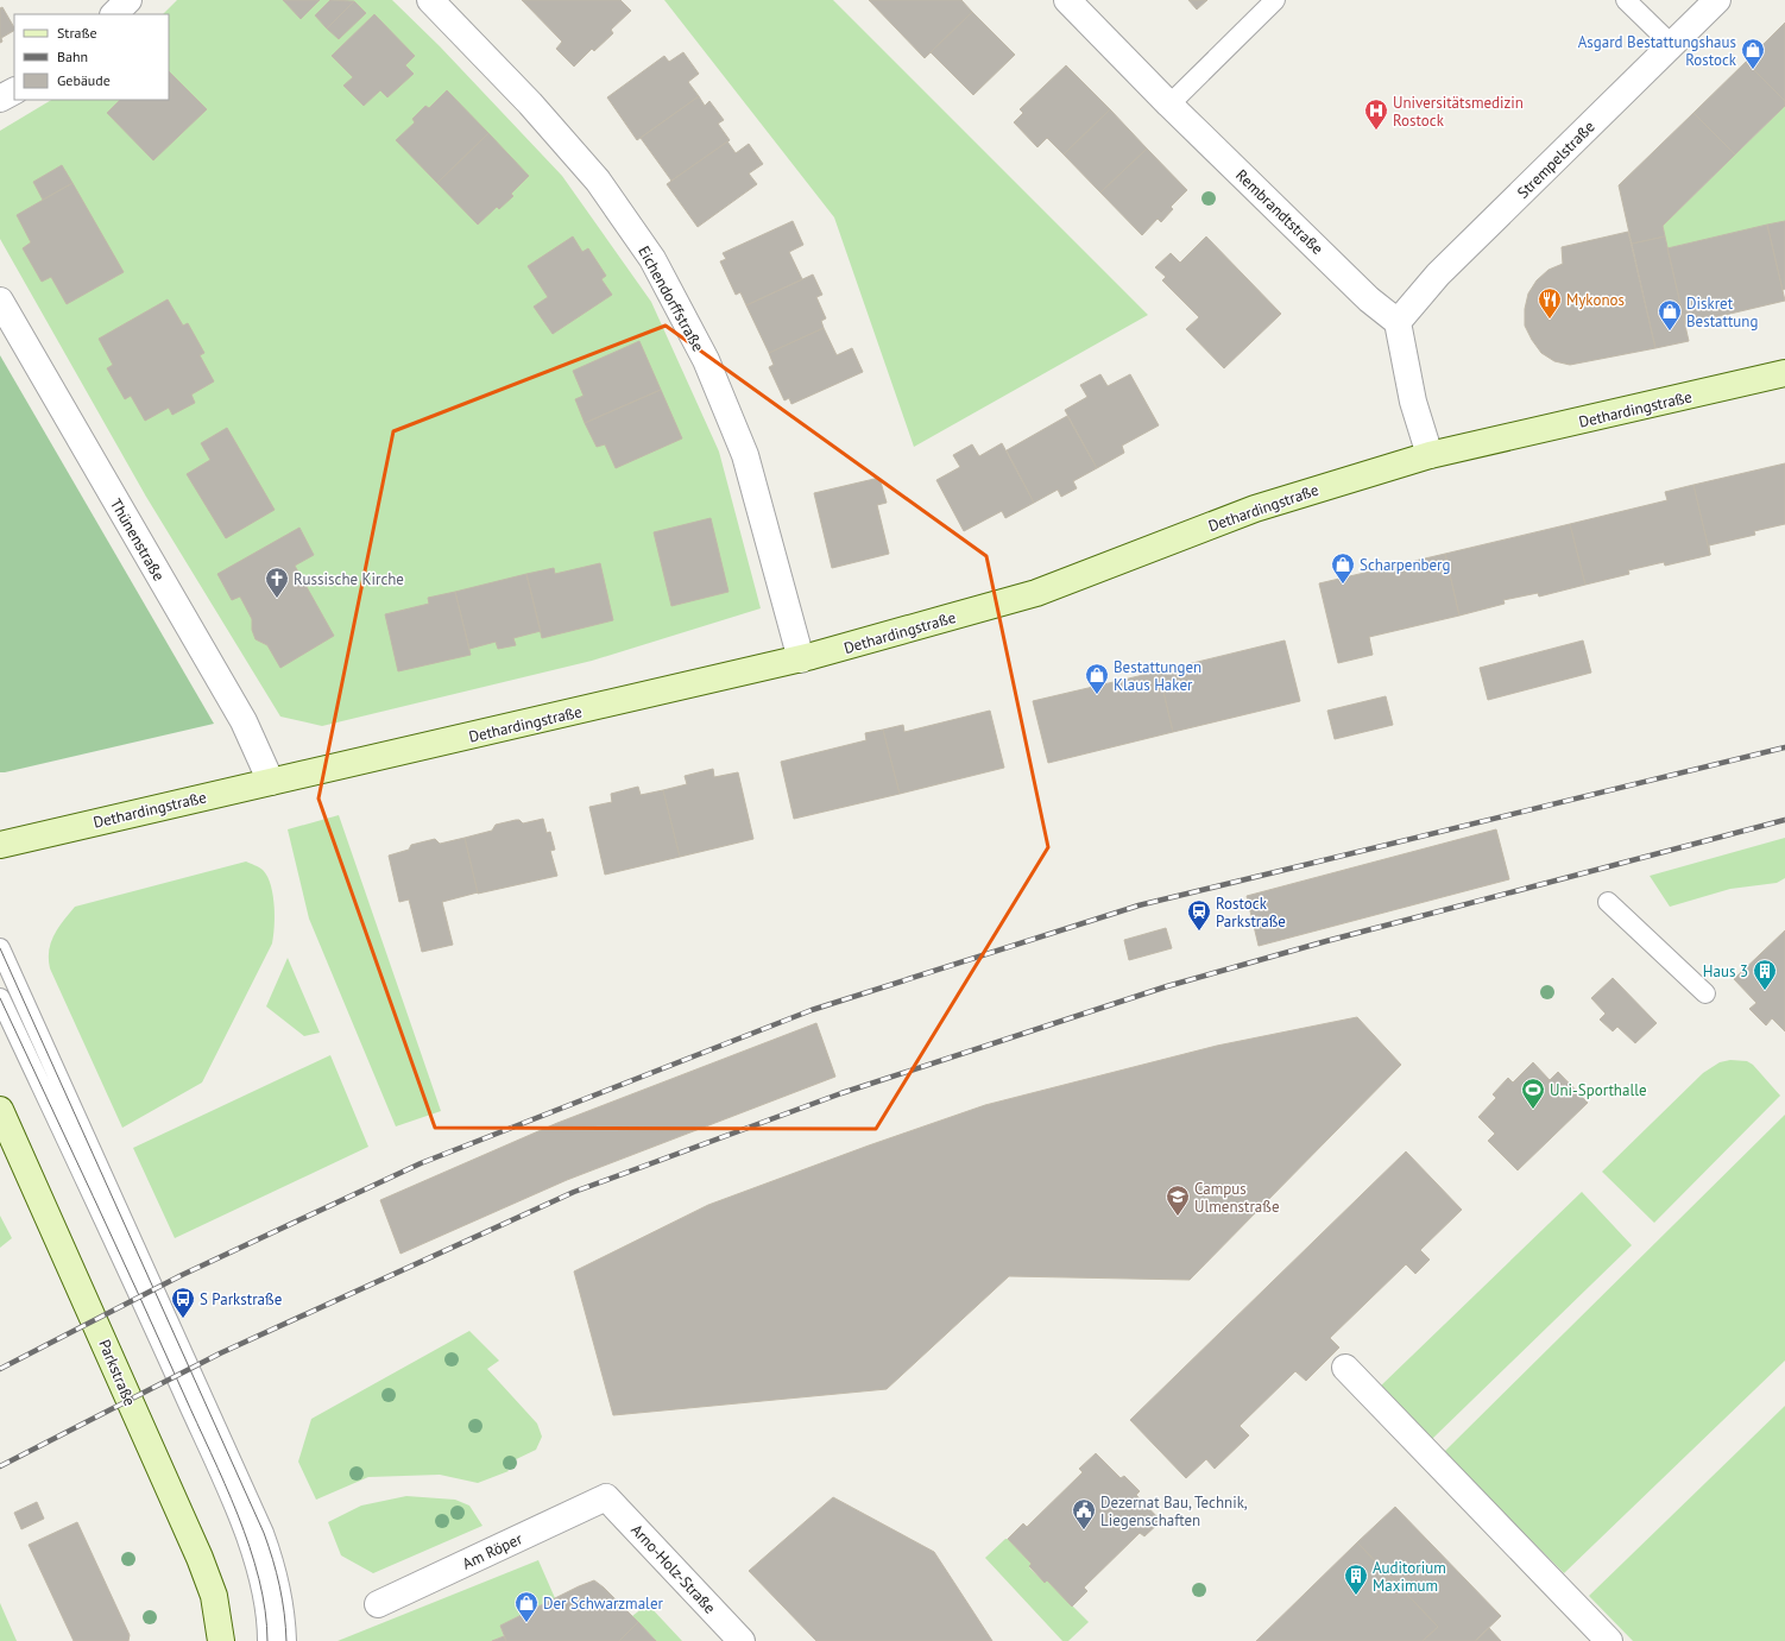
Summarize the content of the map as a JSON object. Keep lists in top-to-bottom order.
{
  "streets": {
    "street": [
      "Strempelstraße",
      "Rembrandtstraße",
      "Eichendorffstraße",
      "Dethardingstraße",
      "Thünenstraße",
      "Parkstraße",
      "Am Röper",
      "Arno-Holz-Straße"
    ]
  },
  "crossings": [
    ["Strempelstraße", "Rembrandtstraße"],
    ["Eichendorffstraße", "Dethardingstraße"],
    ["Dethardingstraße", "Thünenstraße"],
    ["Am Röper", "Arno-Holz-Straße"]
  ],
  "places": {
    "shop": [
      "Asgard Bestattungshaus Rostock",
      "Diskret Bestattung",
      "Scharpenberg",
      "Bestattungen Klaus Haker",
      "Der Schwarzmaler"
    ],
    "hospital": ["Universitätsmedizin Rostock"],
    "restaurant": ["Mykonos"],
    "church": ["Russische Kirche"],
    "station": ["Rostock Parkstraße"],
    "building": ["Haus 3", "Auditorium Maximum"],
    "sports": ["Uni-Sporthalle"],
    "school or university": ["Campus Ulmenstraße"],
    "bus stop": ["S Parkstraße"],
    "public building": ["Dezernat Bau, Technik, Liegenschaften"]
  },
  "legend": ["Straße", "Bahn", "Gebäude"]
}
